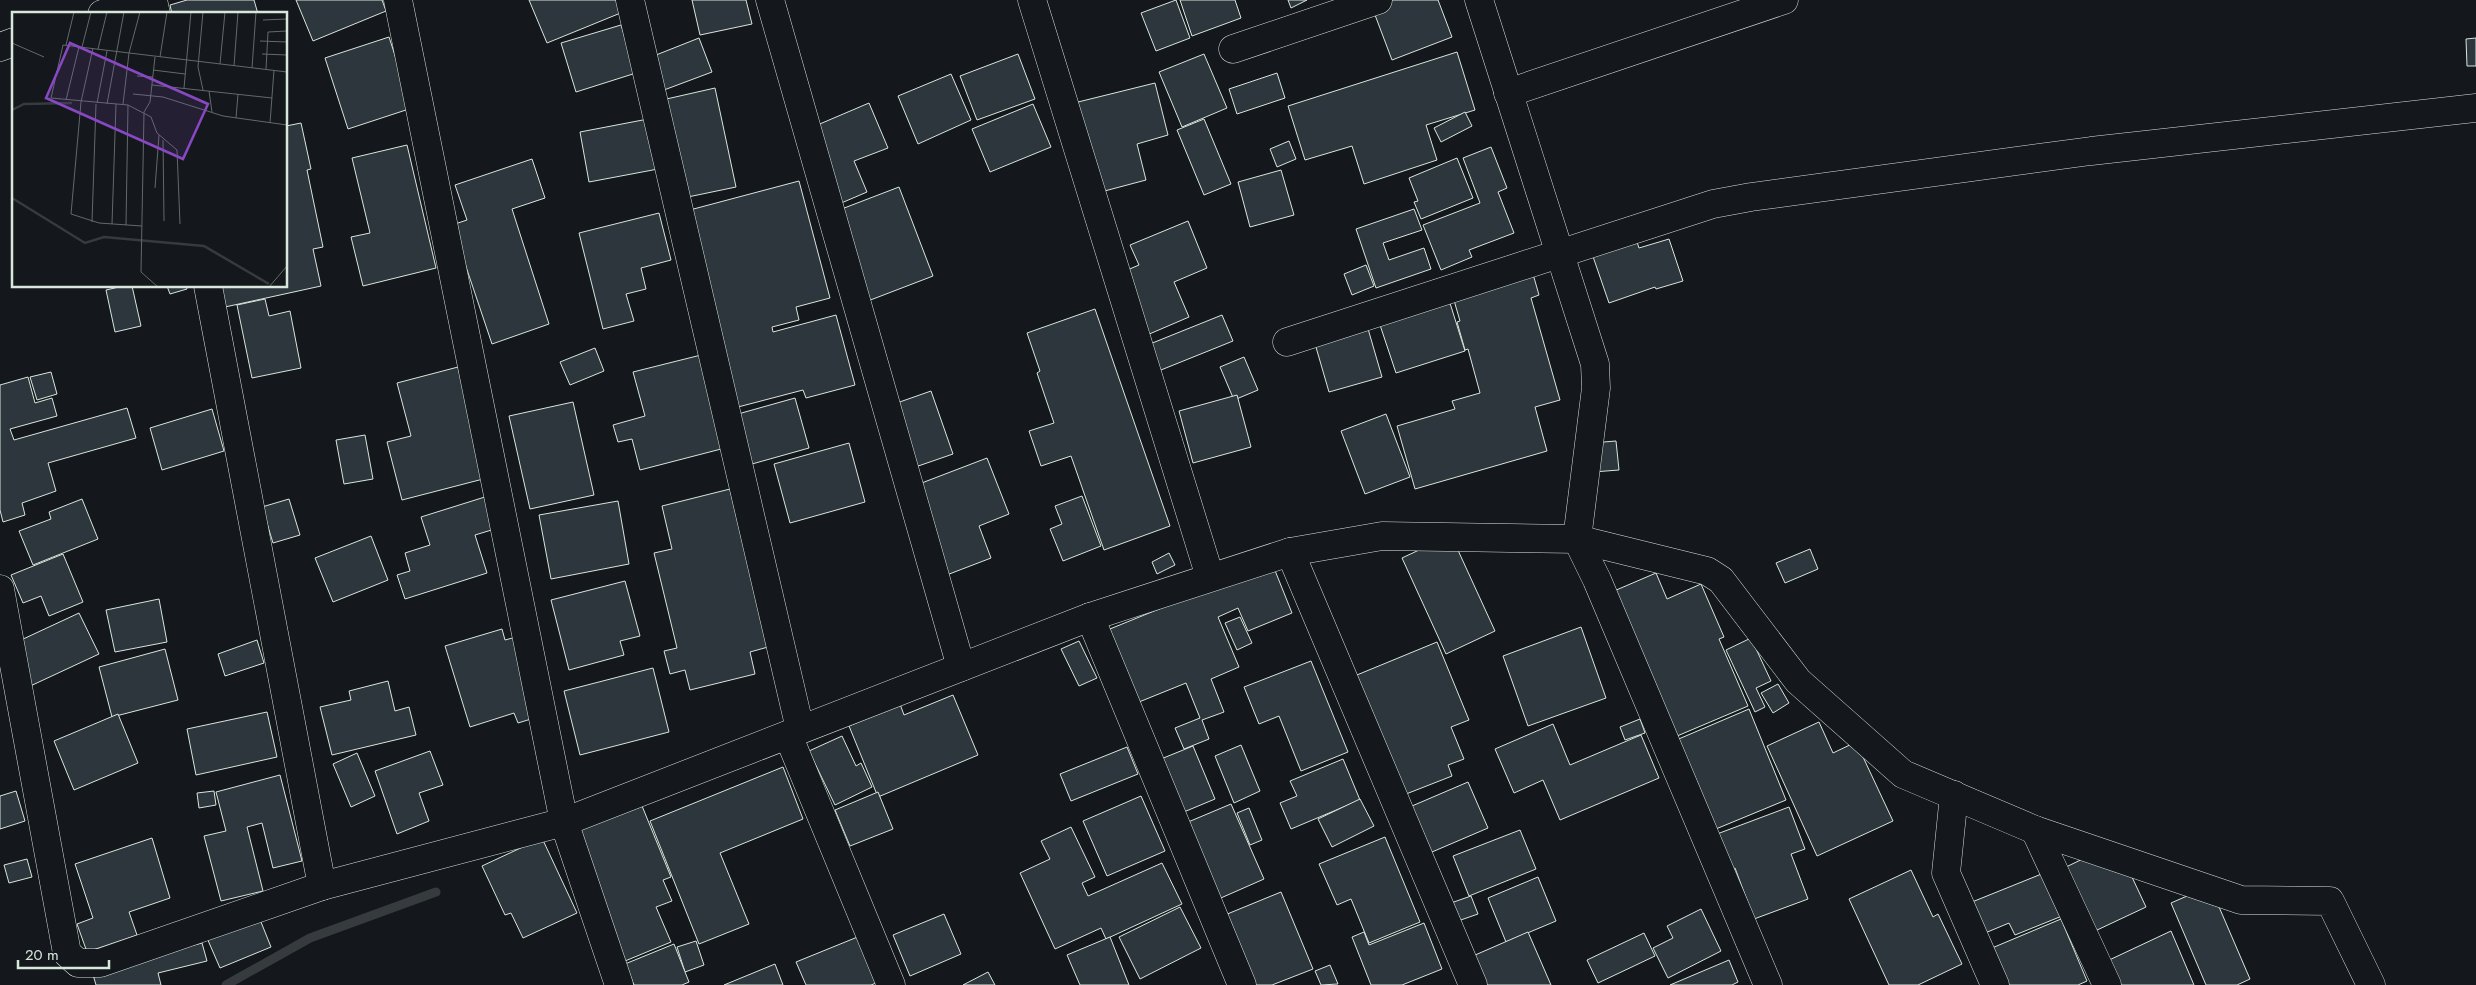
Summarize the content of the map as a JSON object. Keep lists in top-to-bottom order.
{
  "scale_bar": "20 m"
}
